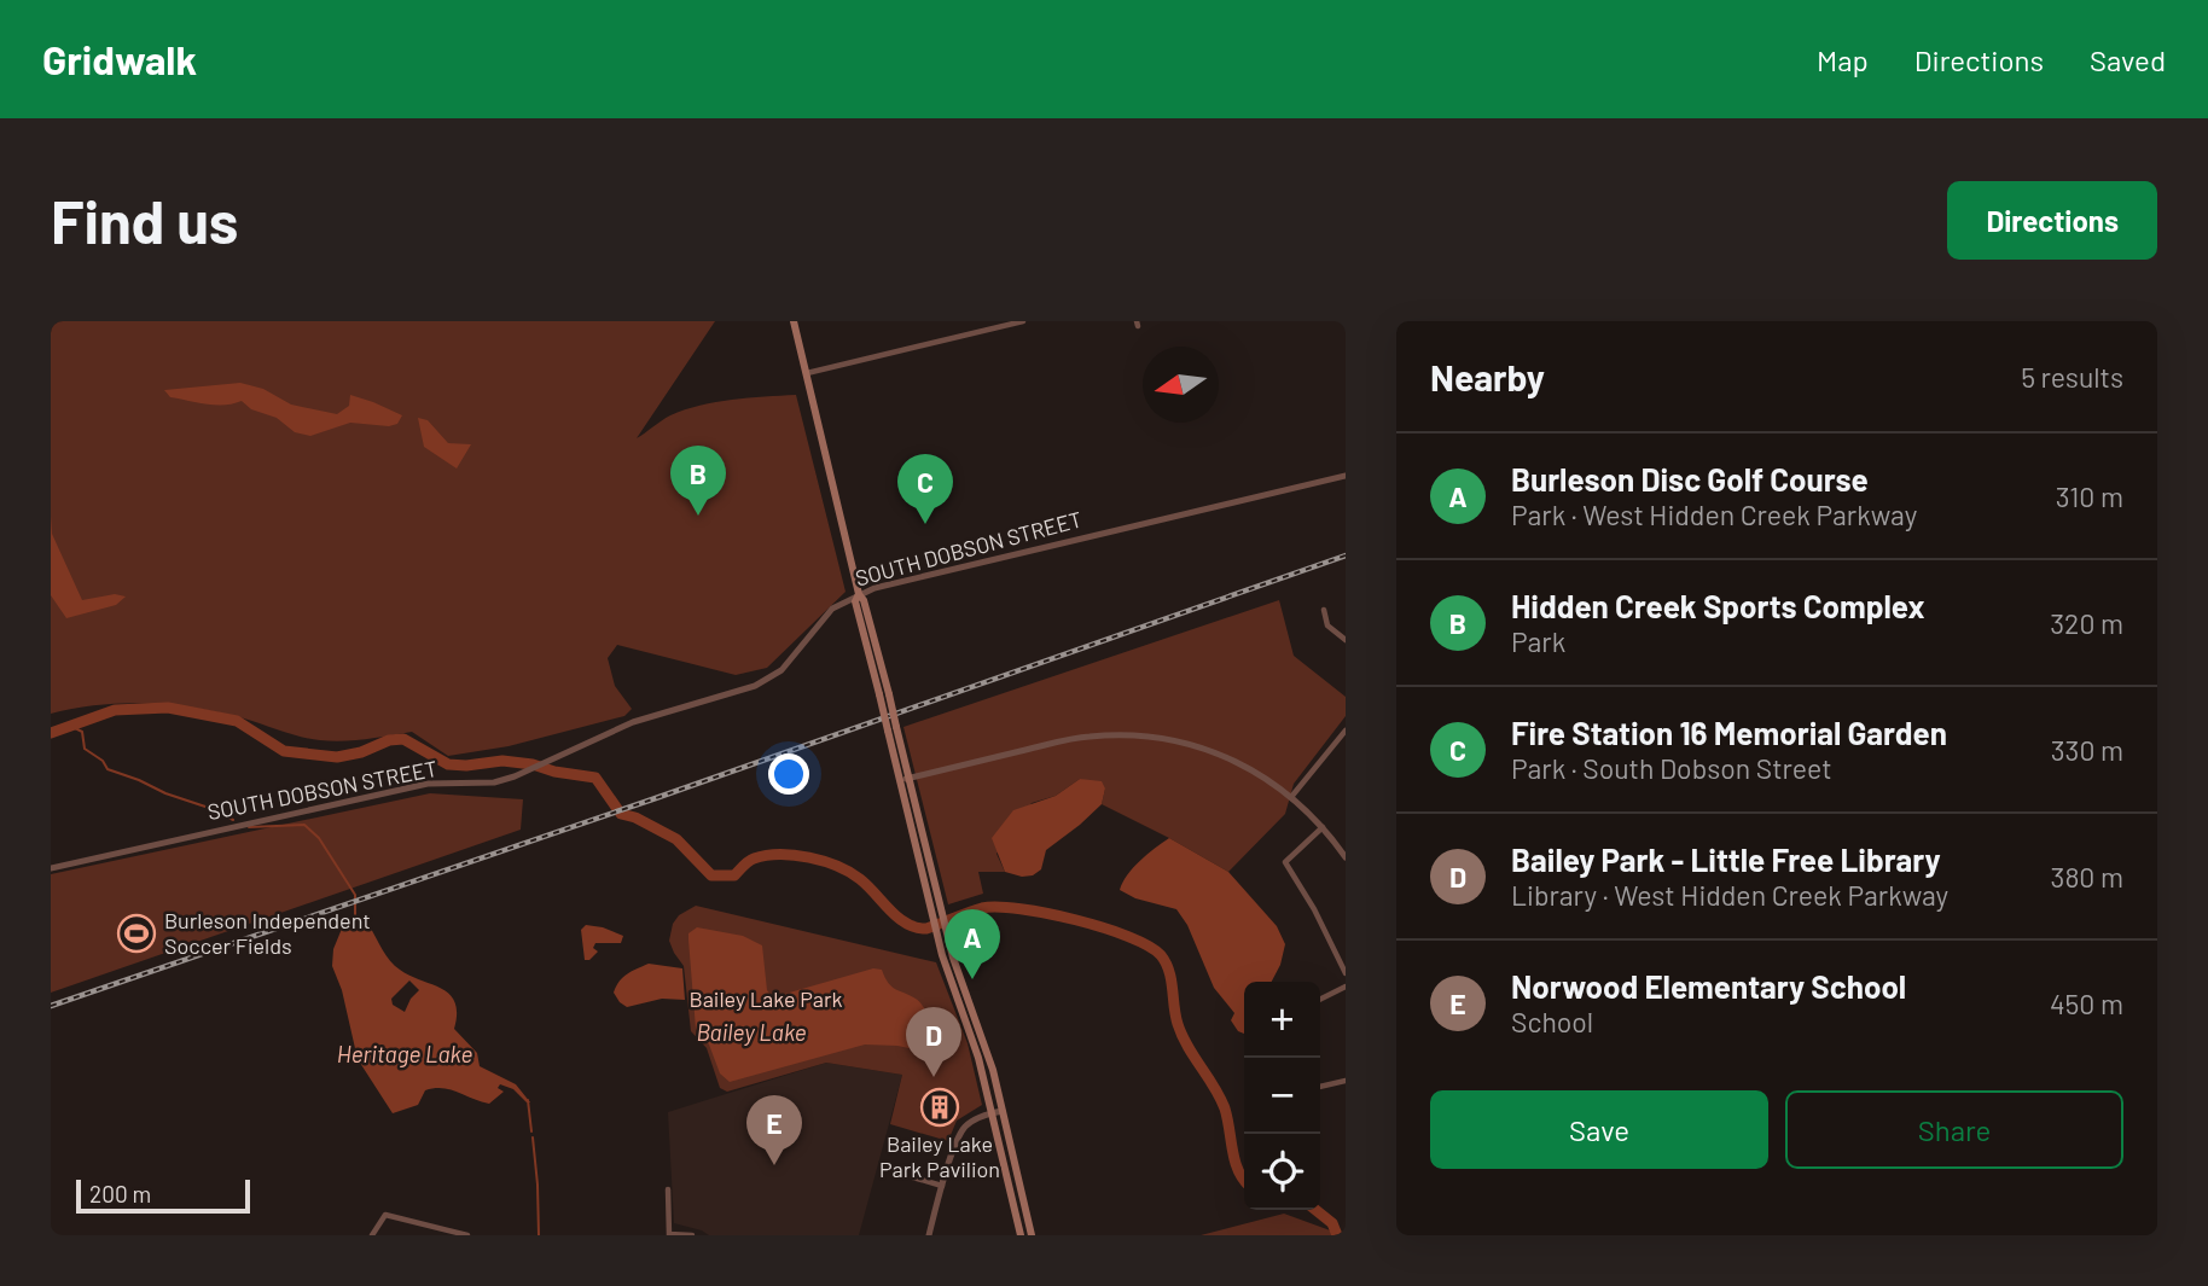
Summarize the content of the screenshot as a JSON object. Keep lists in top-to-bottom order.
{
  "streets": {
    "street": ["SOUTH DOBSON STREET"]
  },
  "water": ["Bailey Lake", "Heritage Lake"],
  "parks": ["Bailey Lake Park"],
  "places": {
    "sports": ["Burleson Independent Soccer Fields"],
    "building": ["Bailey Lake Park Pavilion"]
  },
  "scale_bar": "200 m",
  "north": "left",
  "page": {
    "header": "Gridwalk",
    "nav": ["Map", "Directions", "Saved"],
    "buttons": [
      "Directions",
      ["Save", "Share"]
    ],
    "title": "Find us",
    "heading": ["Nearby", "5 results"],
    "list": [
      {
        "mark": "A",
        "name": "Burleson Disc Golf Course",
        "note": "Park · West Hidden Creek Parkway",
        "value": "310 m"
      },
      {
        "mark": "B",
        "name": "Hidden Creek Sports Complex",
        "note": "Park",
        "value": "320 m"
      },
      {
        "mark": "C",
        "name": "Fire Station 16 Memorial Garden",
        "note": "Park · South Dobson Street",
        "value": "330 m"
      },
      {
        "mark": "D",
        "name": "Bailey Park - Little Free Library",
        "note": "Library · West Hidden Creek Parkway",
        "value": "380 m"
      },
      {
        "mark": "E",
        "name": "Norwood Elementary School",
        "note": "School",
        "value": "450 m"
      }
    ],
    "pins": [
      "B",
      "C",
      "A",
      "D",
      "E"
    ],
    "map_buttons": ["+", "−"],
    "scale": "200 m"
  }
}
